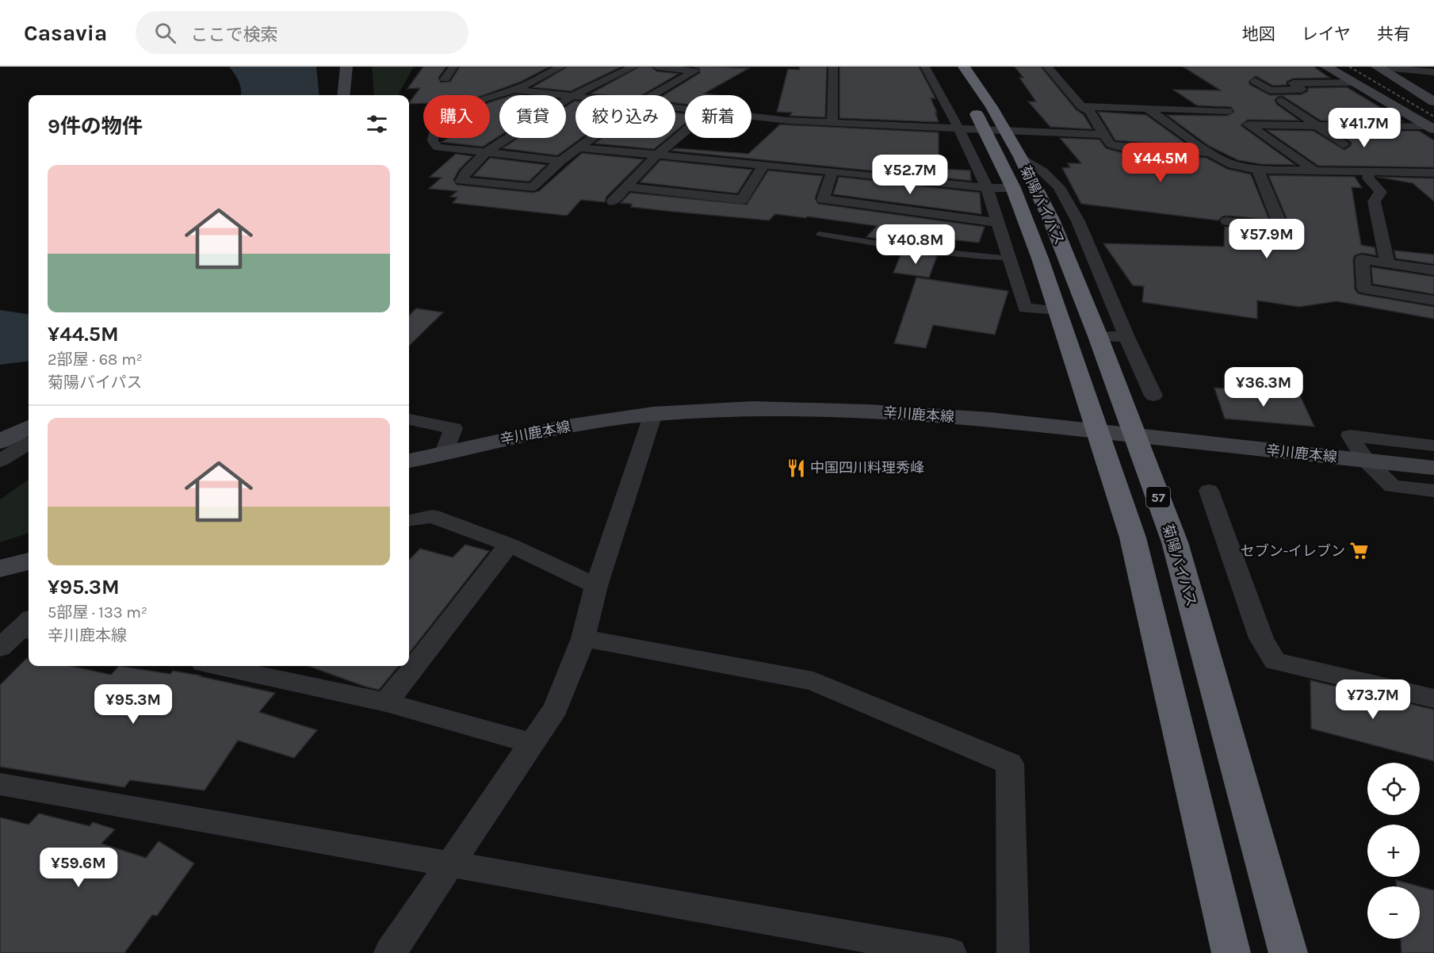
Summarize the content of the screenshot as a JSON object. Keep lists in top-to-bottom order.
{
  "streets": {
    "highway": ["菊陽バイパス", "57"],
    "main road": ["辛川鹿本線"]
  },
  "crossings": [
    ["菊陽バイパス", "辛川鹿本線"]
  ],
  "places": {
    "restaurant": ["中国四川料理秀峰"],
    "supermarket": ["セブン-イレブン"]
  },
  "page": {
    "header": "Casavia",
    "search": "ここで検索",
    "nav": ["地図", "レイヤ", "共有"],
    "chip": [
      "購入",
      "賃貸",
      "絞り込み",
      "新着"
    ],
    "heading": "9件の物件",
    "price": [
      "¥41.7M",
      "¥44.5M",
      "¥52.7M",
      "¥57.9M",
      "¥40.8M",
      "¥36.3M",
      "¥73.7M",
      "¥95.3M",
      "¥59.6M"
    ],
    "list": [
      {
        "name": "¥44.5M",
        "note": "2部屋 · 68 m² · 菊陽バイパス"
      },
      {
        "name": "¥95.3M",
        "note": "5部屋 · 133 m² · 辛川鹿本線"
      }
    ],
    "map_buttons": ["+", "−"]
  }
}
